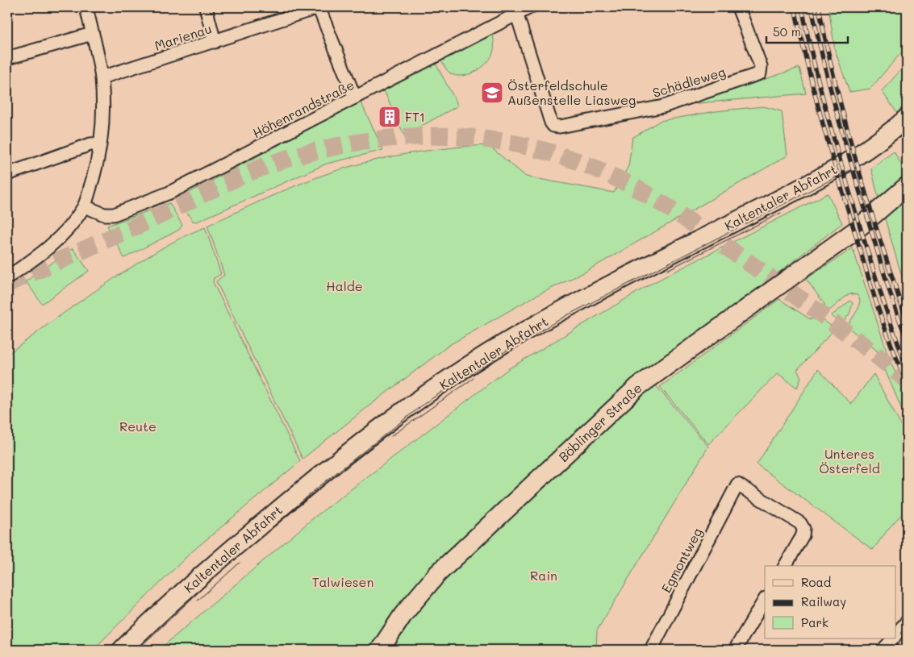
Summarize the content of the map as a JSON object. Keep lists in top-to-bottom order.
{
  "streets": {
    "main road": ["Kaltentaler Abfahrt", "Böblinger Straße"],
    "street": [
      "Marienau",
      "Schädleweg",
      "Höhenrandstraße",
      "Egmontweg"
    ]
  },
  "crossings": [
    ["Schädleweg", "Höhenrandstraße"]
  ],
  "parks": [
    "Halde",
    "Reute",
    "Unteres Österfeld",
    "Rain",
    "Talwiesen"
  ],
  "places": {
    "school or university": ["Österfeldschule Außenstelle Liasweg"],
    "building": ["FT1"]
  },
  "legend": ["Road", "Railway", "Park"],
  "scale_bar": "50 m"
}
